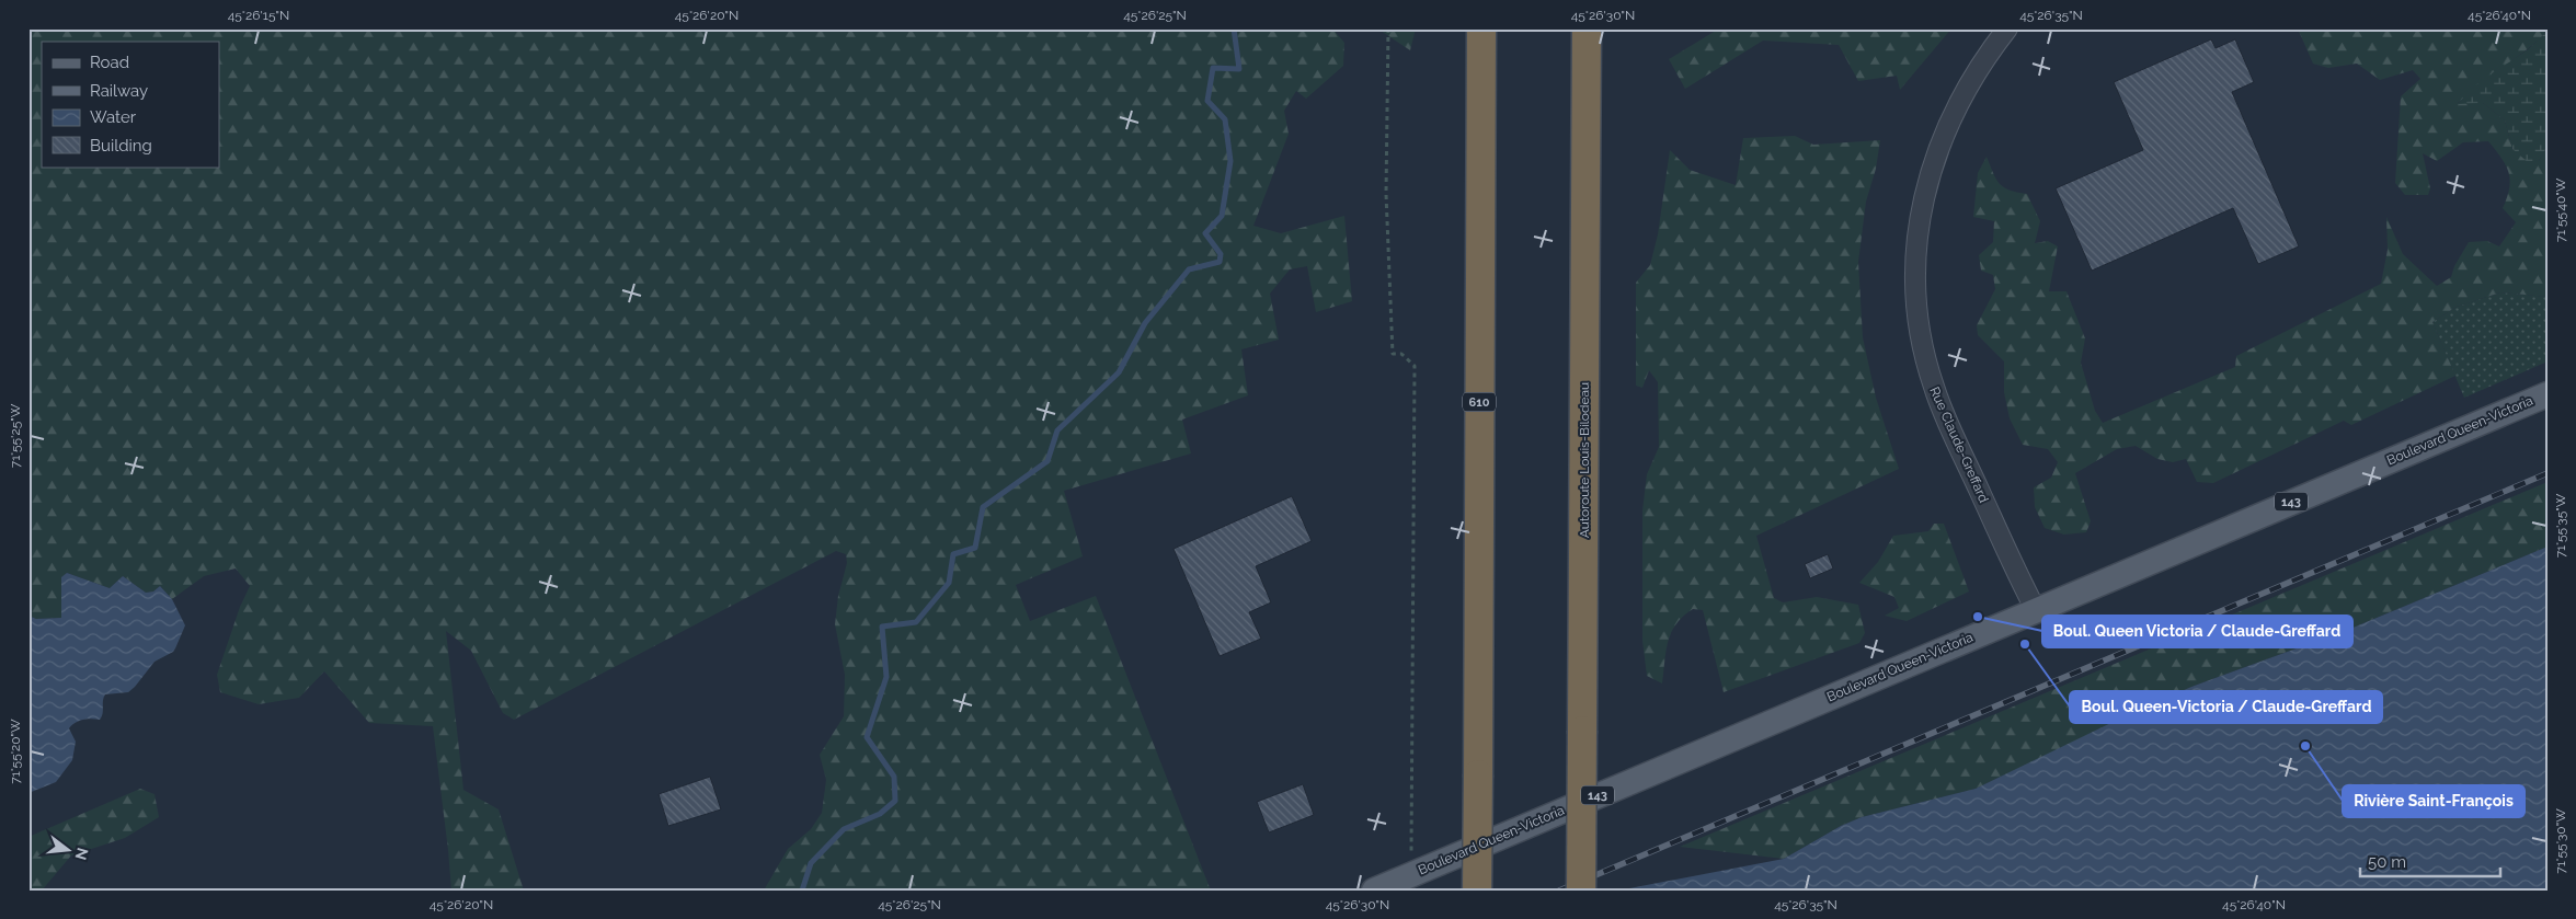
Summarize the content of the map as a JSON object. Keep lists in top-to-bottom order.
{
  "streets": {
    "highway": ["610", "Autoroute Louis-Bilodeau"],
    "main road": ["Boulevard Queen-Victoria", "143"],
    "street": ["Rue Claude-Greffard"]
  },
  "crossings": [
    ["Boulevard Queen-Victoria", "Rue Claude-Greffard"]
  ],
  "places": ["Boul. Queen Victoria / Claude-Greffard", "Boul. Queen-Victoria / Claude-Greffard", "Rivière Saint-François"],
  "legend": [
    "Road",
    "Railway",
    "Water",
    "Building"
  ],
  "scale_bar": "50 m",
  "north": "right",
  "coordinates": [
    "45°26'15\"N",
    "45°26'20\"N",
    "45°26'25\"N",
    "45°26'30\"N",
    "45°26'35\"N",
    "45°26'40\"N",
    "71°55'40\"W",
    "71°55'25\"W",
    "71°55'35\"W",
    "71°55'20\"W",
    "71°55'30\"W"
  ]
}
